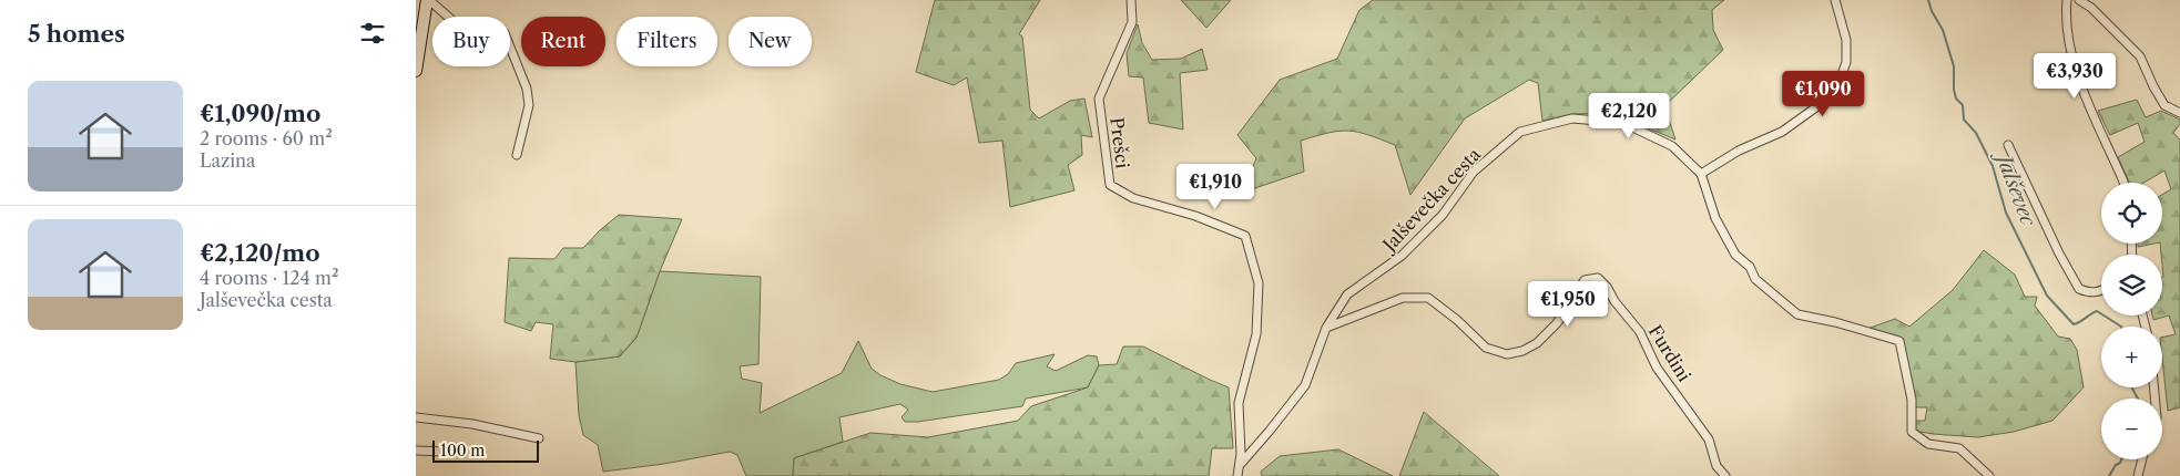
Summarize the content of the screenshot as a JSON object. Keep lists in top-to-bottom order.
{
  "streets": {
    "street": ["Prešci", "Jalševečka cesta", "Furdini"]
  },
  "crossings": [
    ["Prešci", "Jalševečka cesta"],
    ["Jalševečka cesta", "Furdini"]
  ],
  "water": ["Jalševec"],
  "scale_bar": "100 m",
  "page": {
    "heading": "5 homes",
    "chip": [
      "Buy",
      "Rent",
      "Filters",
      "New"
    ],
    "price": [
      "€3,930",
      "€1,090",
      "€2,120",
      "€1,910",
      "€1,950"
    ],
    "list": [
      {
        "name": "€1,090/mo",
        "note": "2 rooms · 60 m² · Lazina"
      },
      {
        "name": "€2,120/mo",
        "note": "4 rooms · 124 m² · Jalševečka cesta"
      }
    ],
    "map_buttons": ["+", "−"],
    "scale": "100 m"
  }
}
